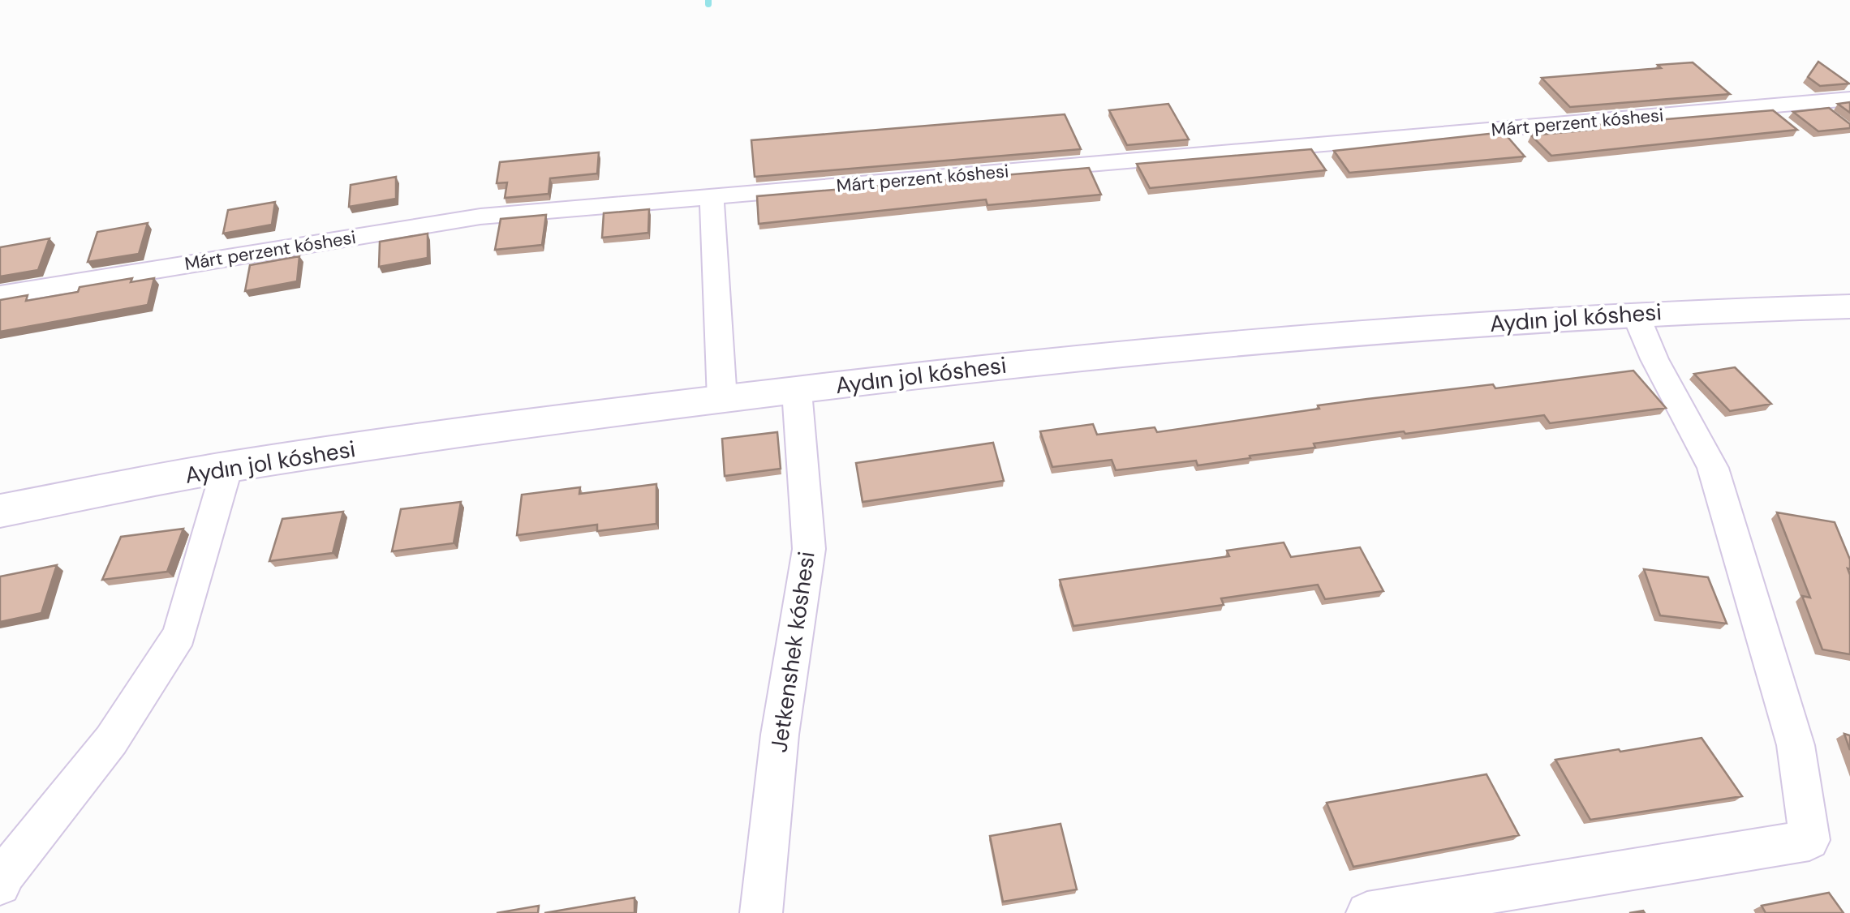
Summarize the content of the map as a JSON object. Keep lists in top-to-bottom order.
{
  "streets": {
    "street": ["Márt perzent kóshesi", "Aydın jol kóshesi", "Jetkenshek kóshesi"]
  },
  "crossings": [
    ["Aydın jol kóshesi", "Jetkenshek kóshesi"]
  ]
}
